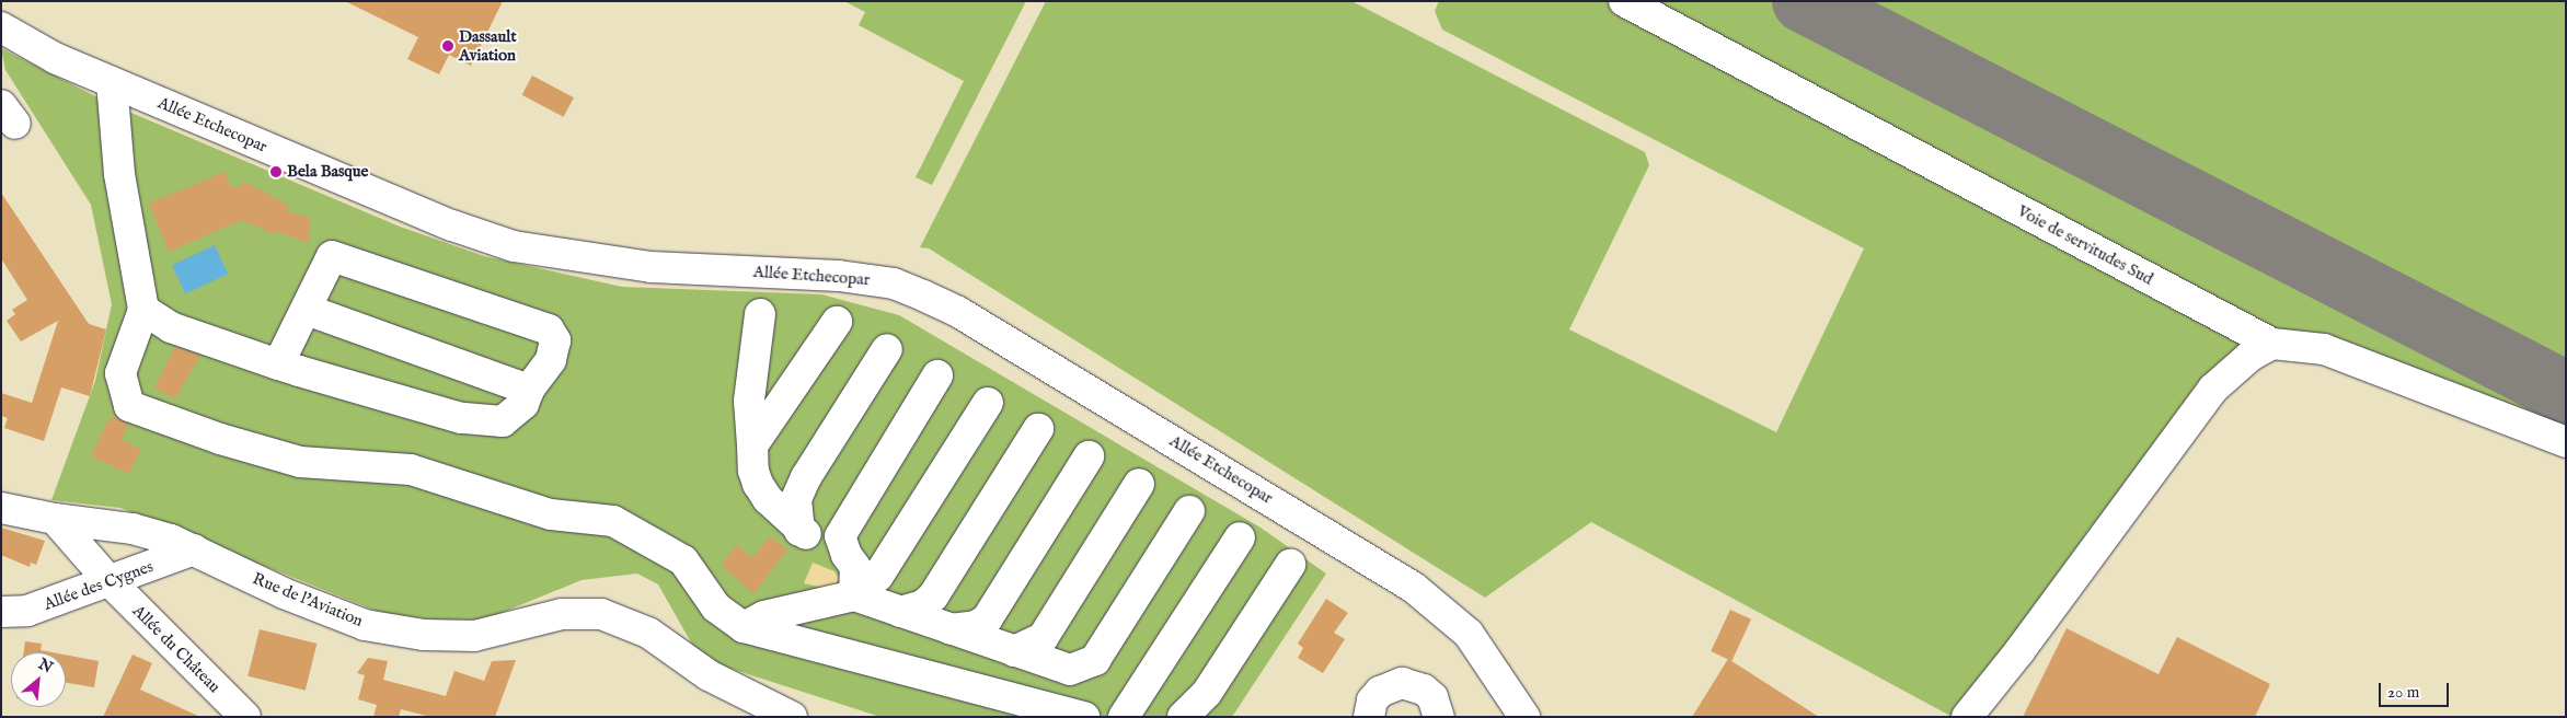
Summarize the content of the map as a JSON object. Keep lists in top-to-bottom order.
{
  "streets": {
    "street": [
      "Allée Etchecopar",
      "Voie de servitudes Sud",
      "Allée des Cygnes",
      "Rue de l'Aviation",
      "Allée du Château"
    ]
  },
  "crossings": [
    ["Allée des Cygnes", "Rue de l'Aviation"],
    ["Allée des Cygnes", "Allée du Château"],
    ["Rue de l'Aviation", "Allée du Château"]
  ],
  "places": ["Dassault Aviation", "Bela Basque"],
  "scale_bar": "20 m",
  "north": "top right"
}
